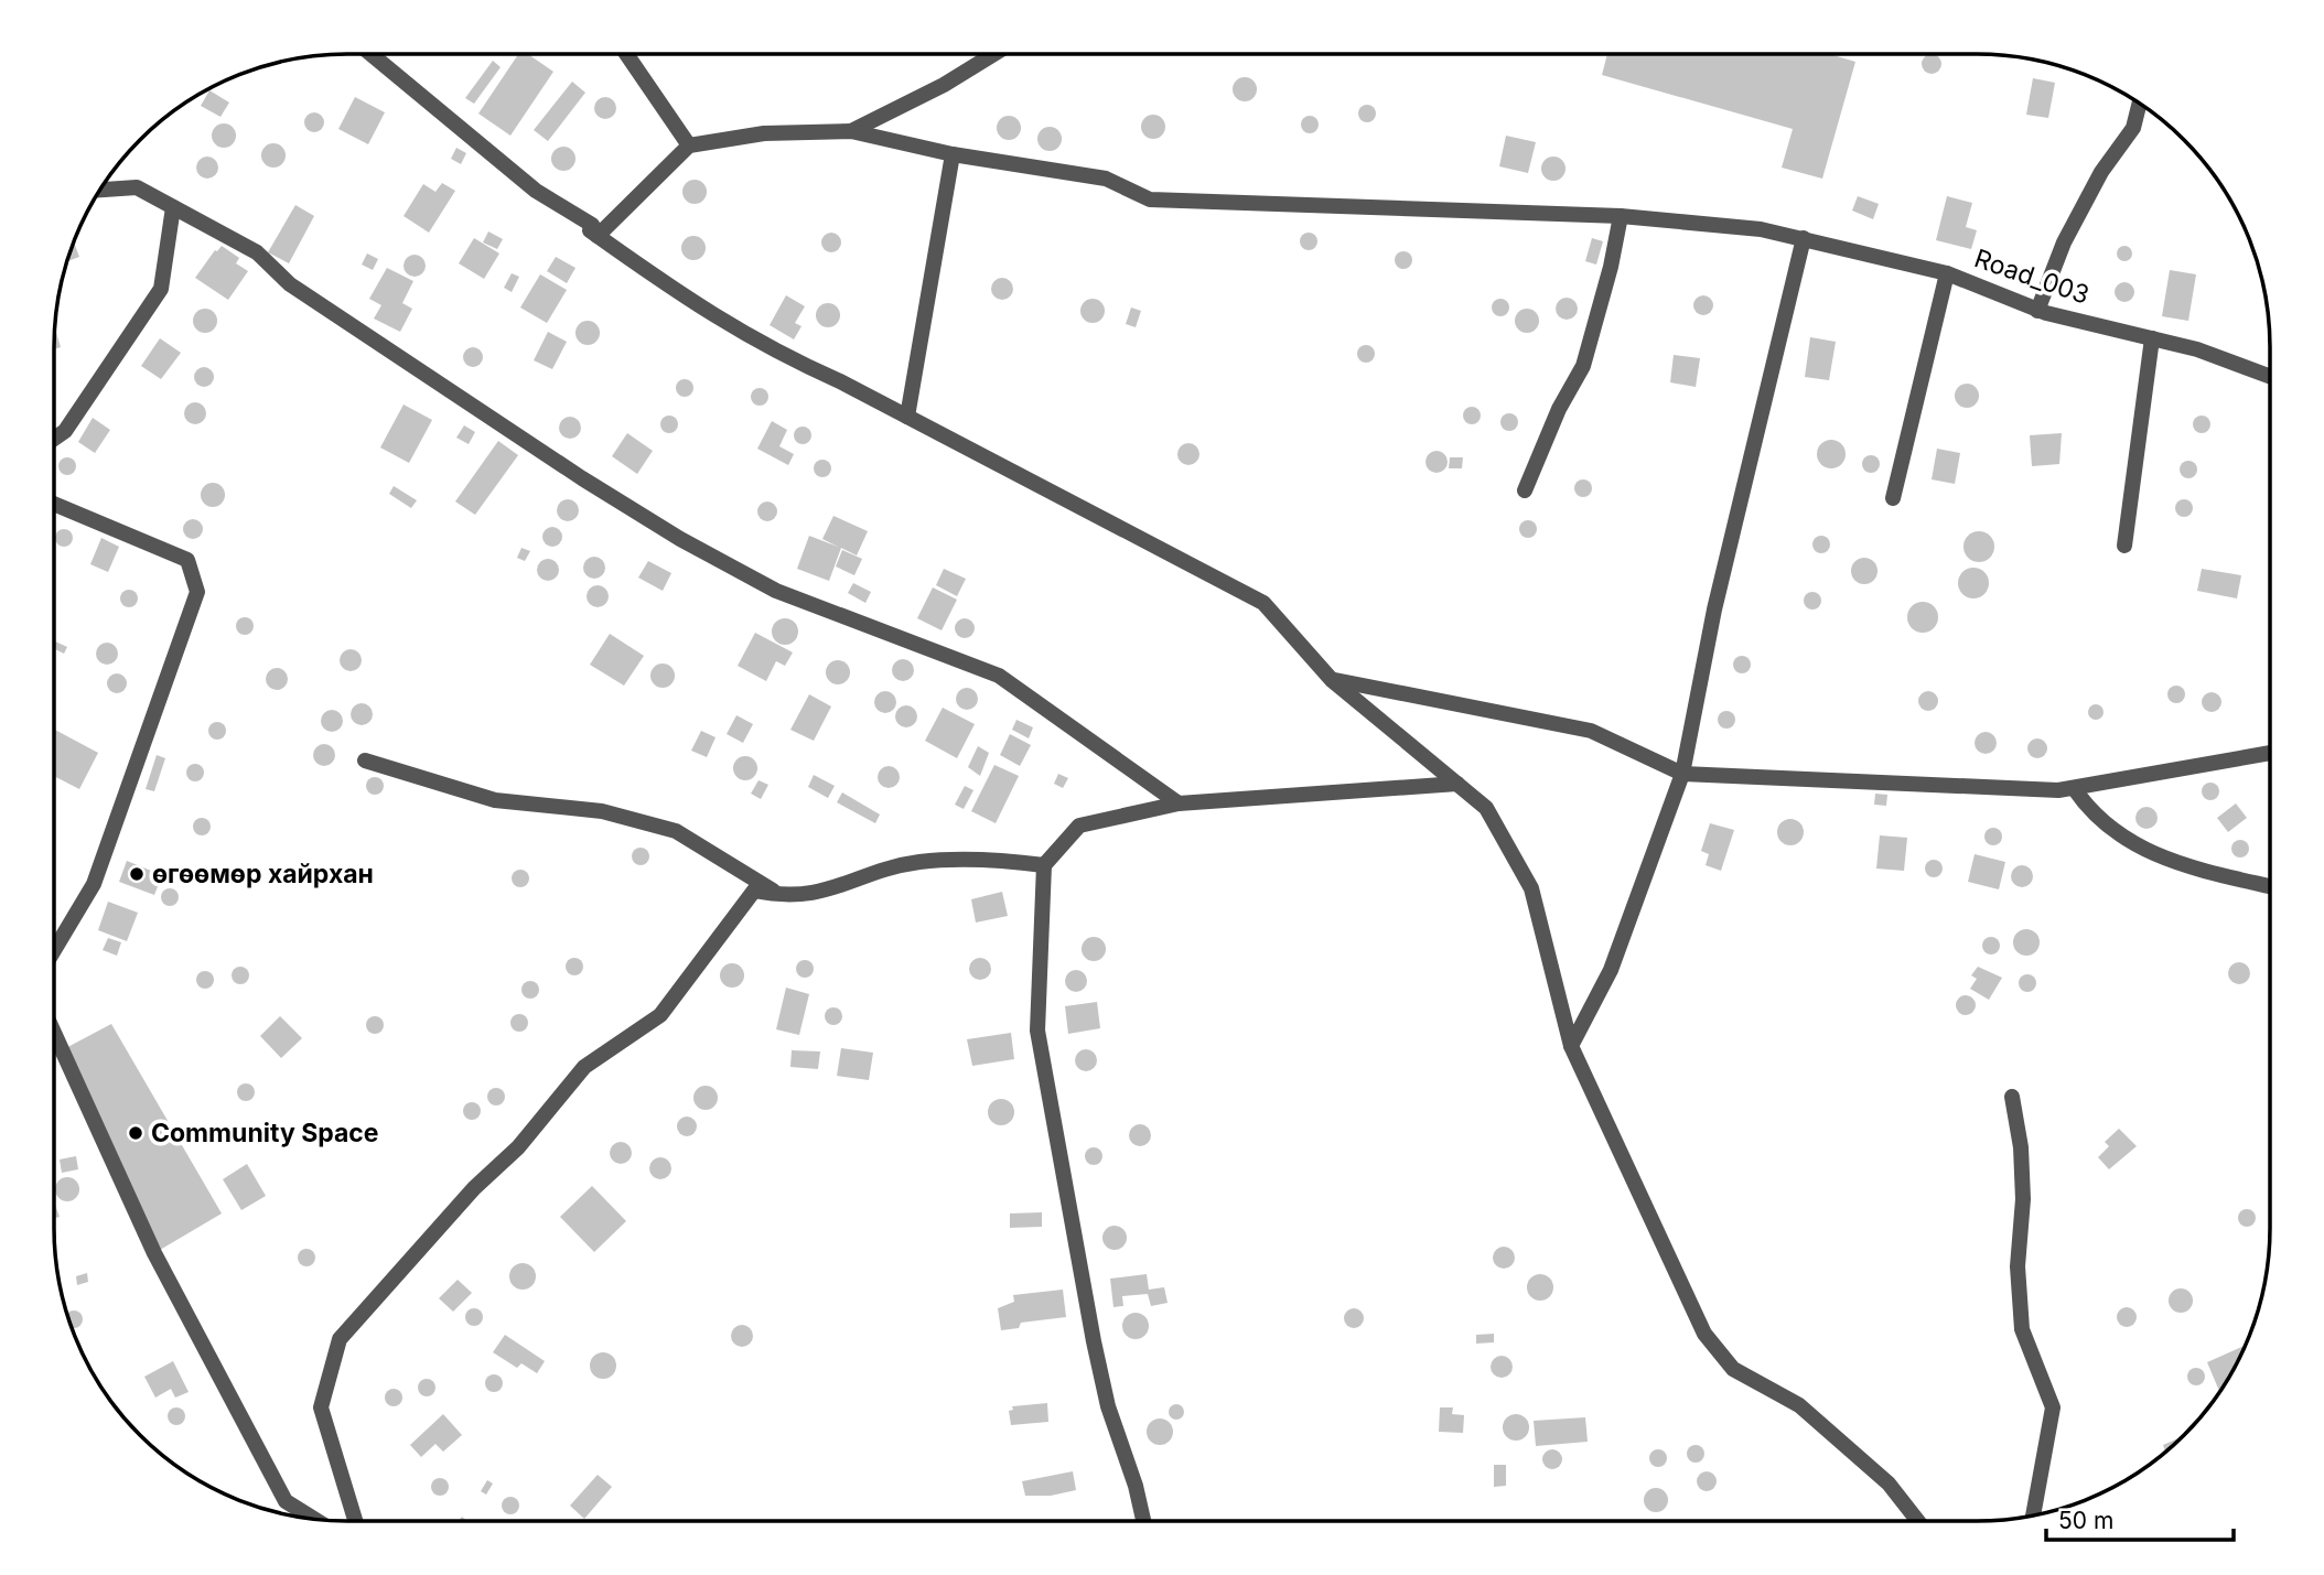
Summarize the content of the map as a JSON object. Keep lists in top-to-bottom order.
{
  "streets": {
    "street": ["Road_003"]
  },
  "places": ["өгөөмөр хайрхан", "Community Space"],
  "scale_bar": "50 m"
}
